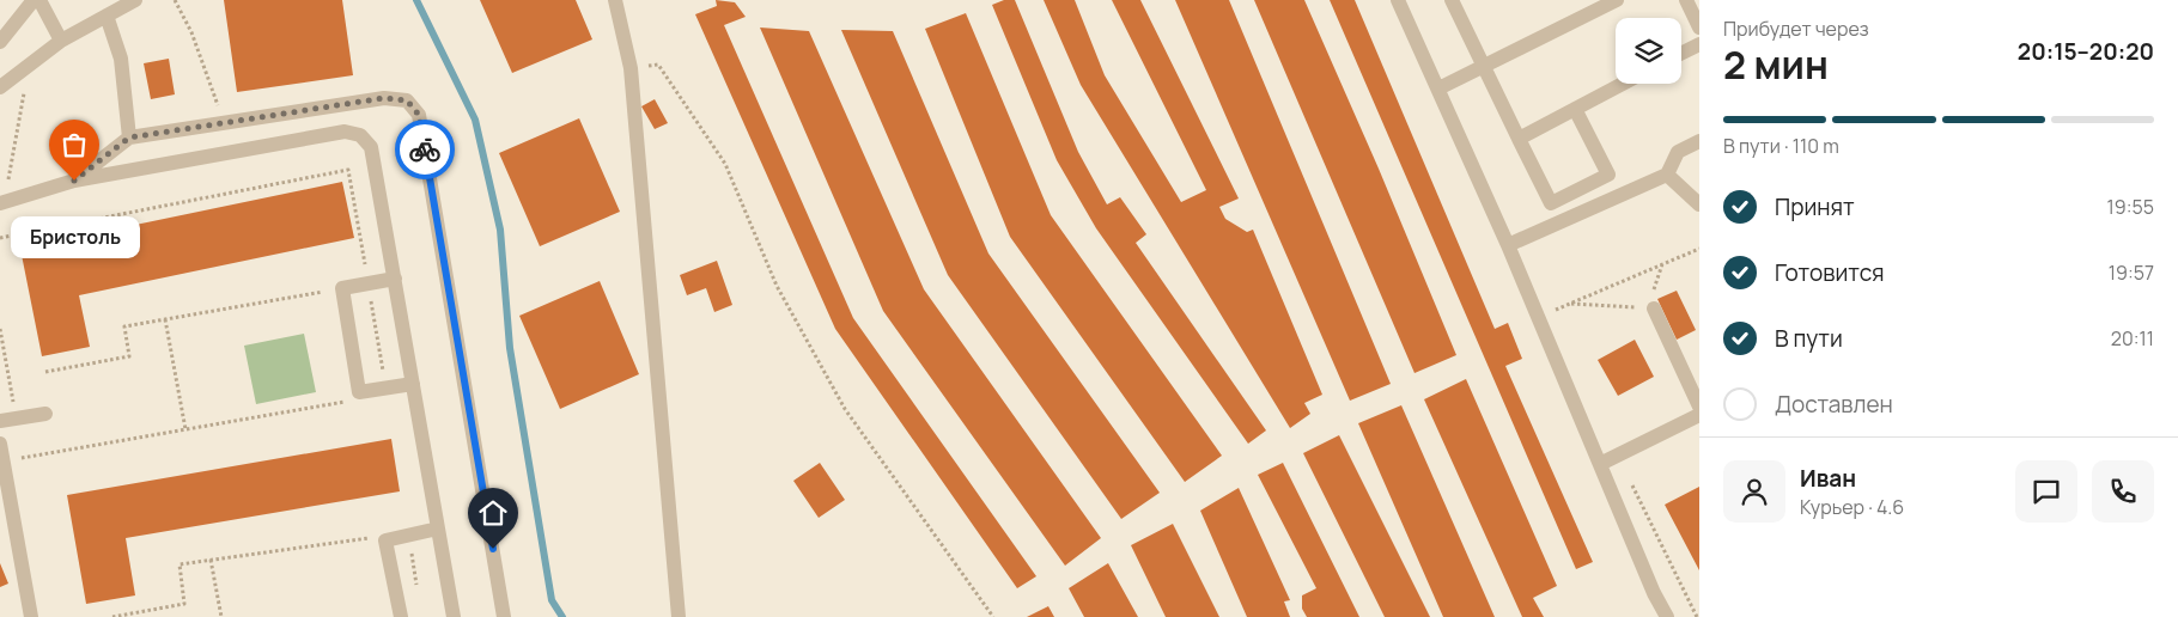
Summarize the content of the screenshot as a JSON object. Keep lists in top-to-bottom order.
{
  "places": ["Бристоль"],
  "page": {
    "heading": ["2 мин", "Прибудет через", "20:15–20:20"],
    "panel": ["Иван", "Курьер · 4.6"],
    "bar": "В пути · 110 m",
    "list": [
      ["Принят", "19:55"],
      ["Готовится", "19:57"],
      ["В пути", "20:11"],
      "Доставлен"
    ],
    "bubble": "Бристоль"
  }
}
